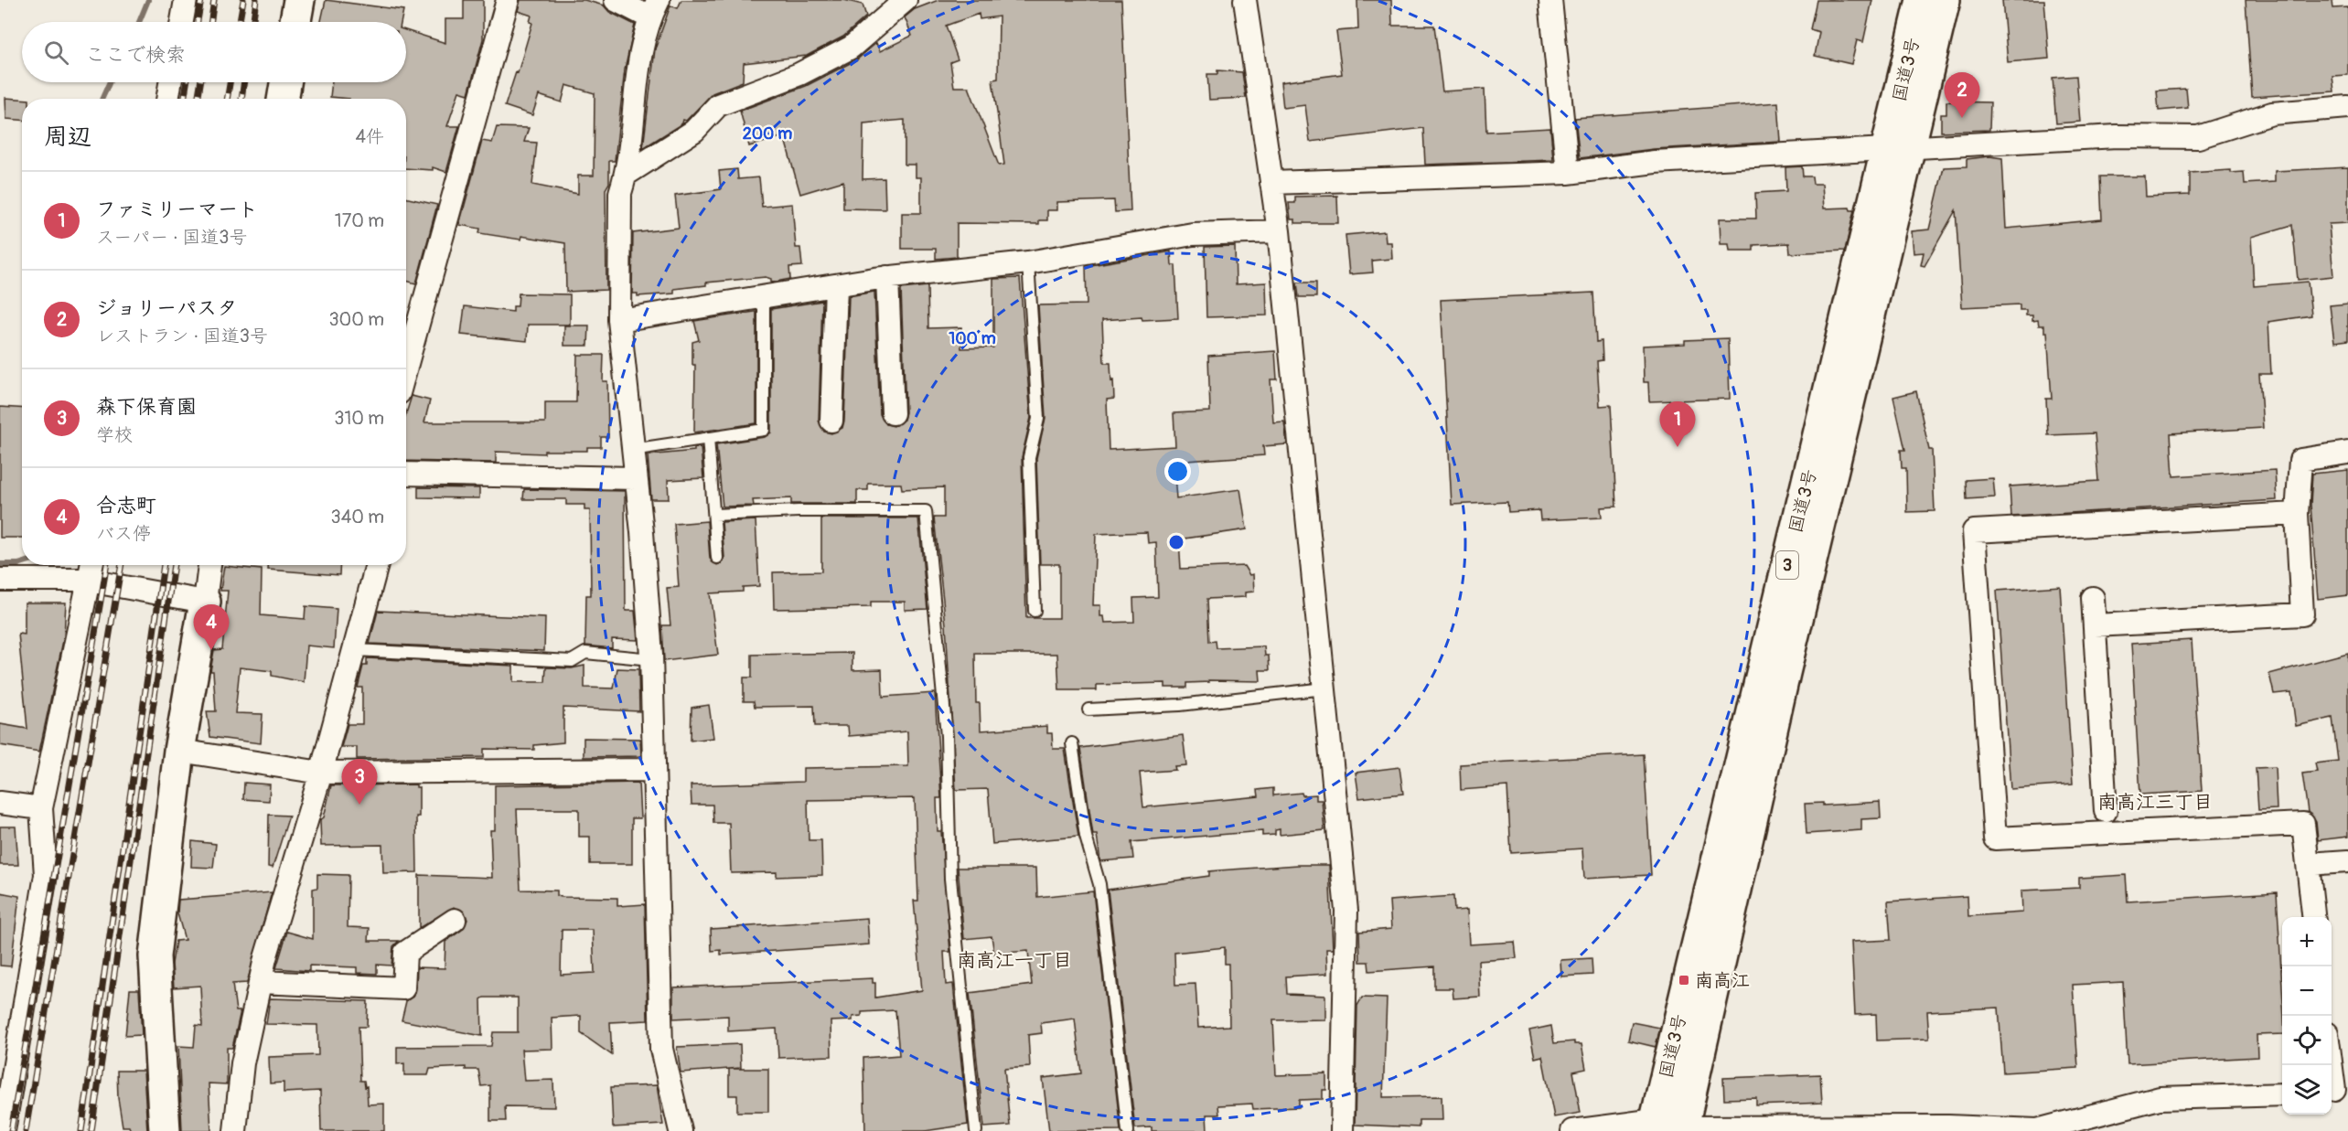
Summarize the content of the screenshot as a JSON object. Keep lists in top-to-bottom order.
{
  "streets": {
    "main road": ["国道3号", "3"]
  },
  "districts": ["南高江三丁目", "南高江一丁目"],
  "places": {
    "transit": ["南高江"]
  },
  "page": {
    "search": "ここで検索",
    "pins": [
      "2",
      "1",
      "4",
      "3"
    ],
    "heading": ["周辺", "4件"],
    "list": [
      {
        "mark": "1",
        "name": "ファミリーマート",
        "note": "スーパー · 国道3号",
        "value": "170 m"
      },
      {
        "mark": "2",
        "name": "ジョリーパスタ",
        "note": "レストラン · 国道3号",
        "value": "300 m"
      },
      {
        "mark": "3",
        "name": "森下保育園",
        "note": "学校",
        "value": "310 m"
      },
      {
        "mark": "4",
        "name": "合志町",
        "note": "バス停",
        "value": "340 m"
      }
    ],
    "map_buttons": ["+", "−"]
  },
  "rings": ["200 m", "100 m"]
}
